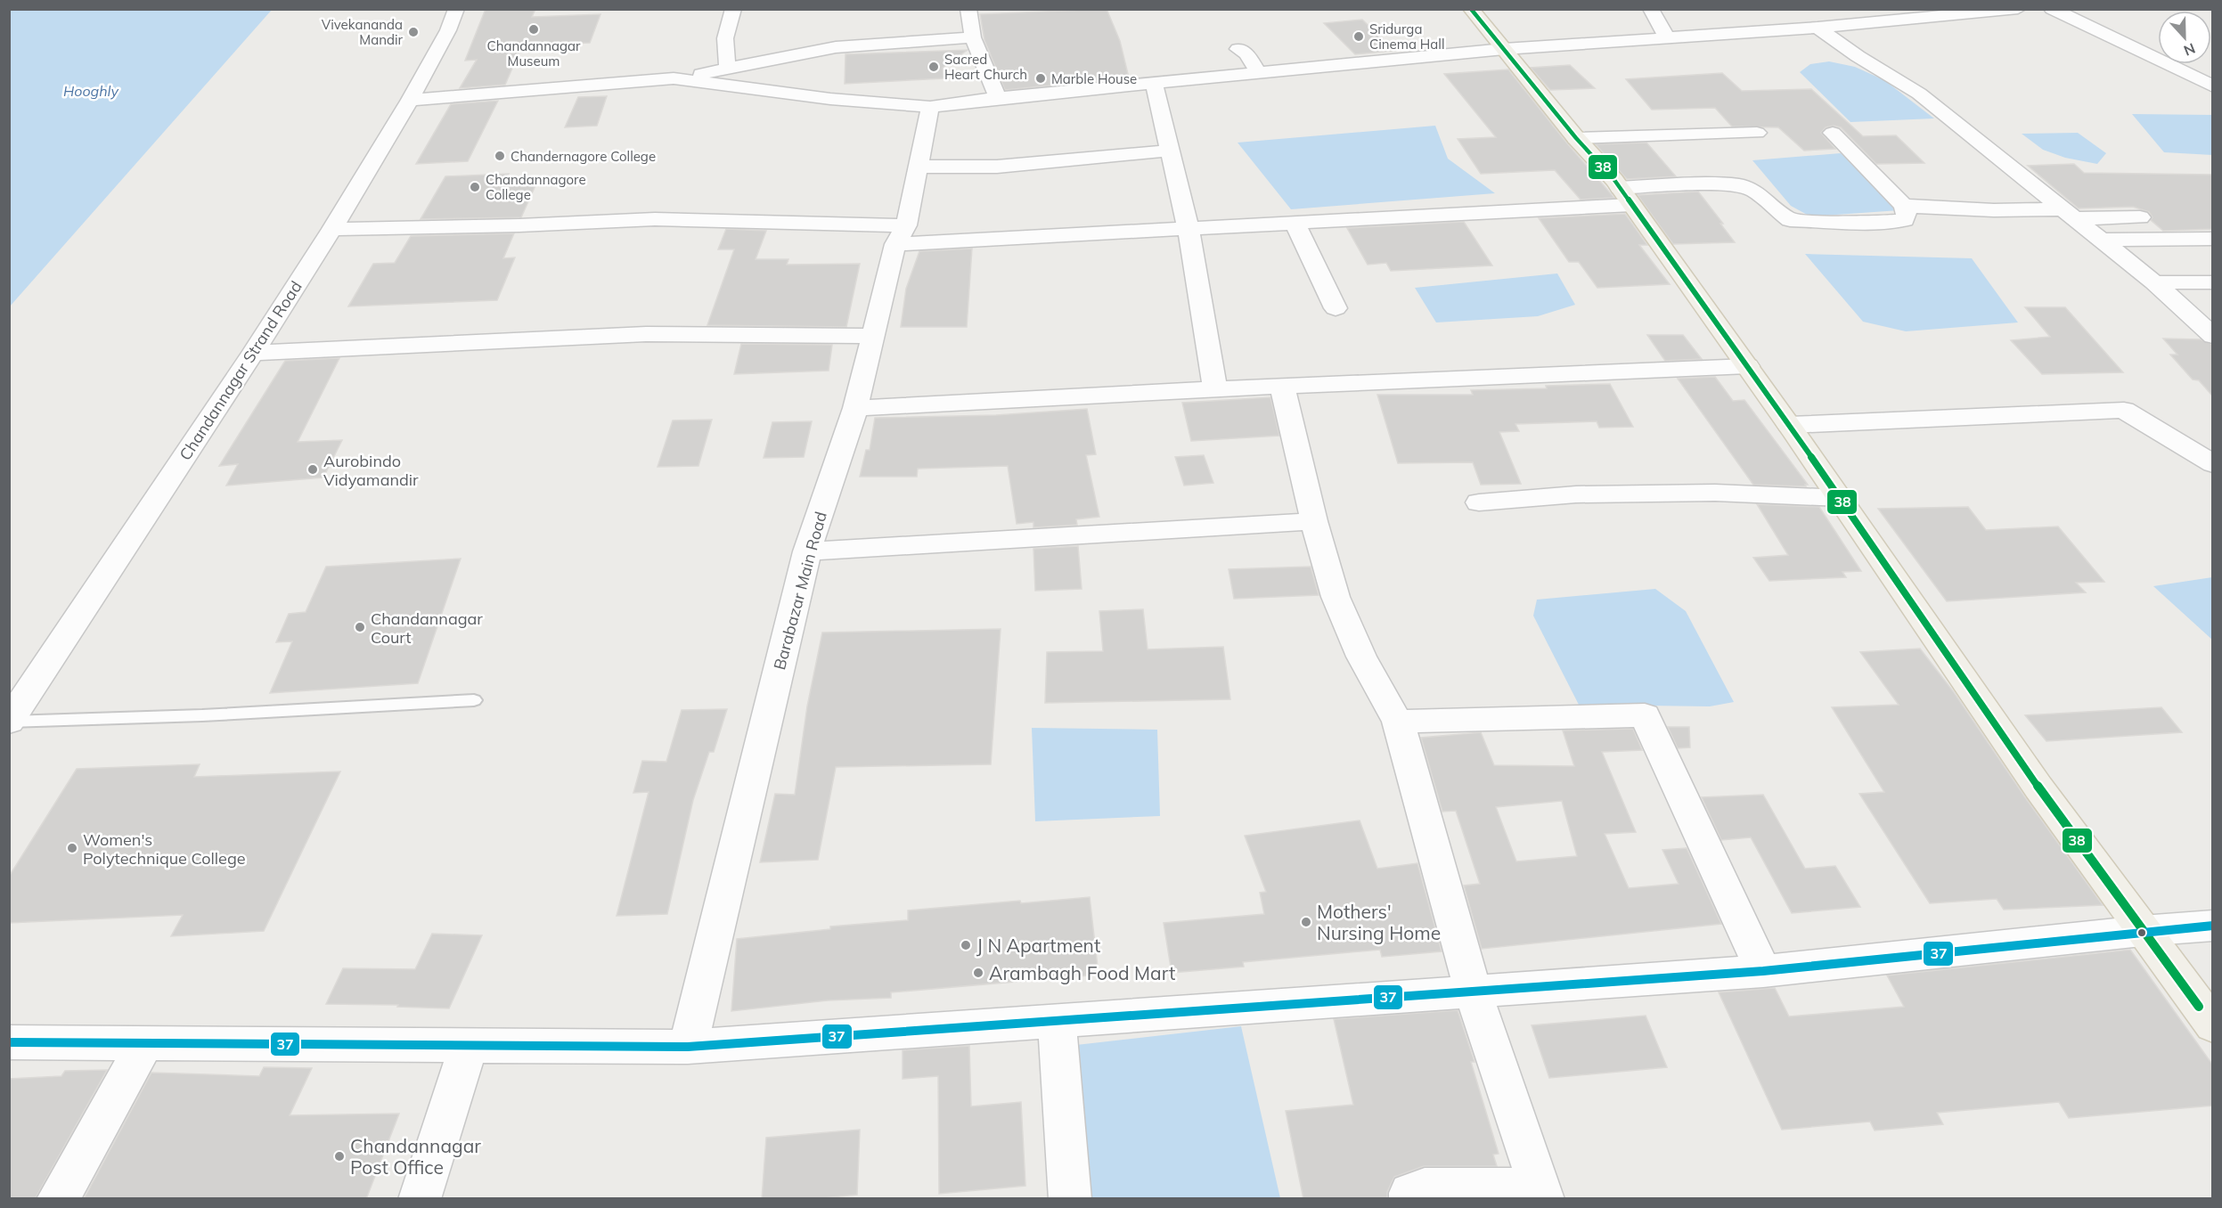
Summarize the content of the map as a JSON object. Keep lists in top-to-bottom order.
{
  "streets": {
    "street": ["Chandannagar Strand Road", "Barabazar Main Road"]
  },
  "water": ["Hooghly"],
  "places": [
    "Chandannagar Museum",
    "Vivekananda Mandir",
    "Sridurga Cinema Hall",
    "Sacred Heart Church",
    "Marble House",
    "Chandernagore College",
    "Chandannagore College",
    "Aurobindo Vidyamandir",
    "Chandannagar Court",
    "Women's Polytechnique College",
    "Mothers' Nursing Home",
    "J N Apartment",
    "Arambagh Food Mart",
    "Chandannagar Post Office"
  ],
  "lines": ["transit line 38", "transit line 37"],
  "north": "bottom"
}
